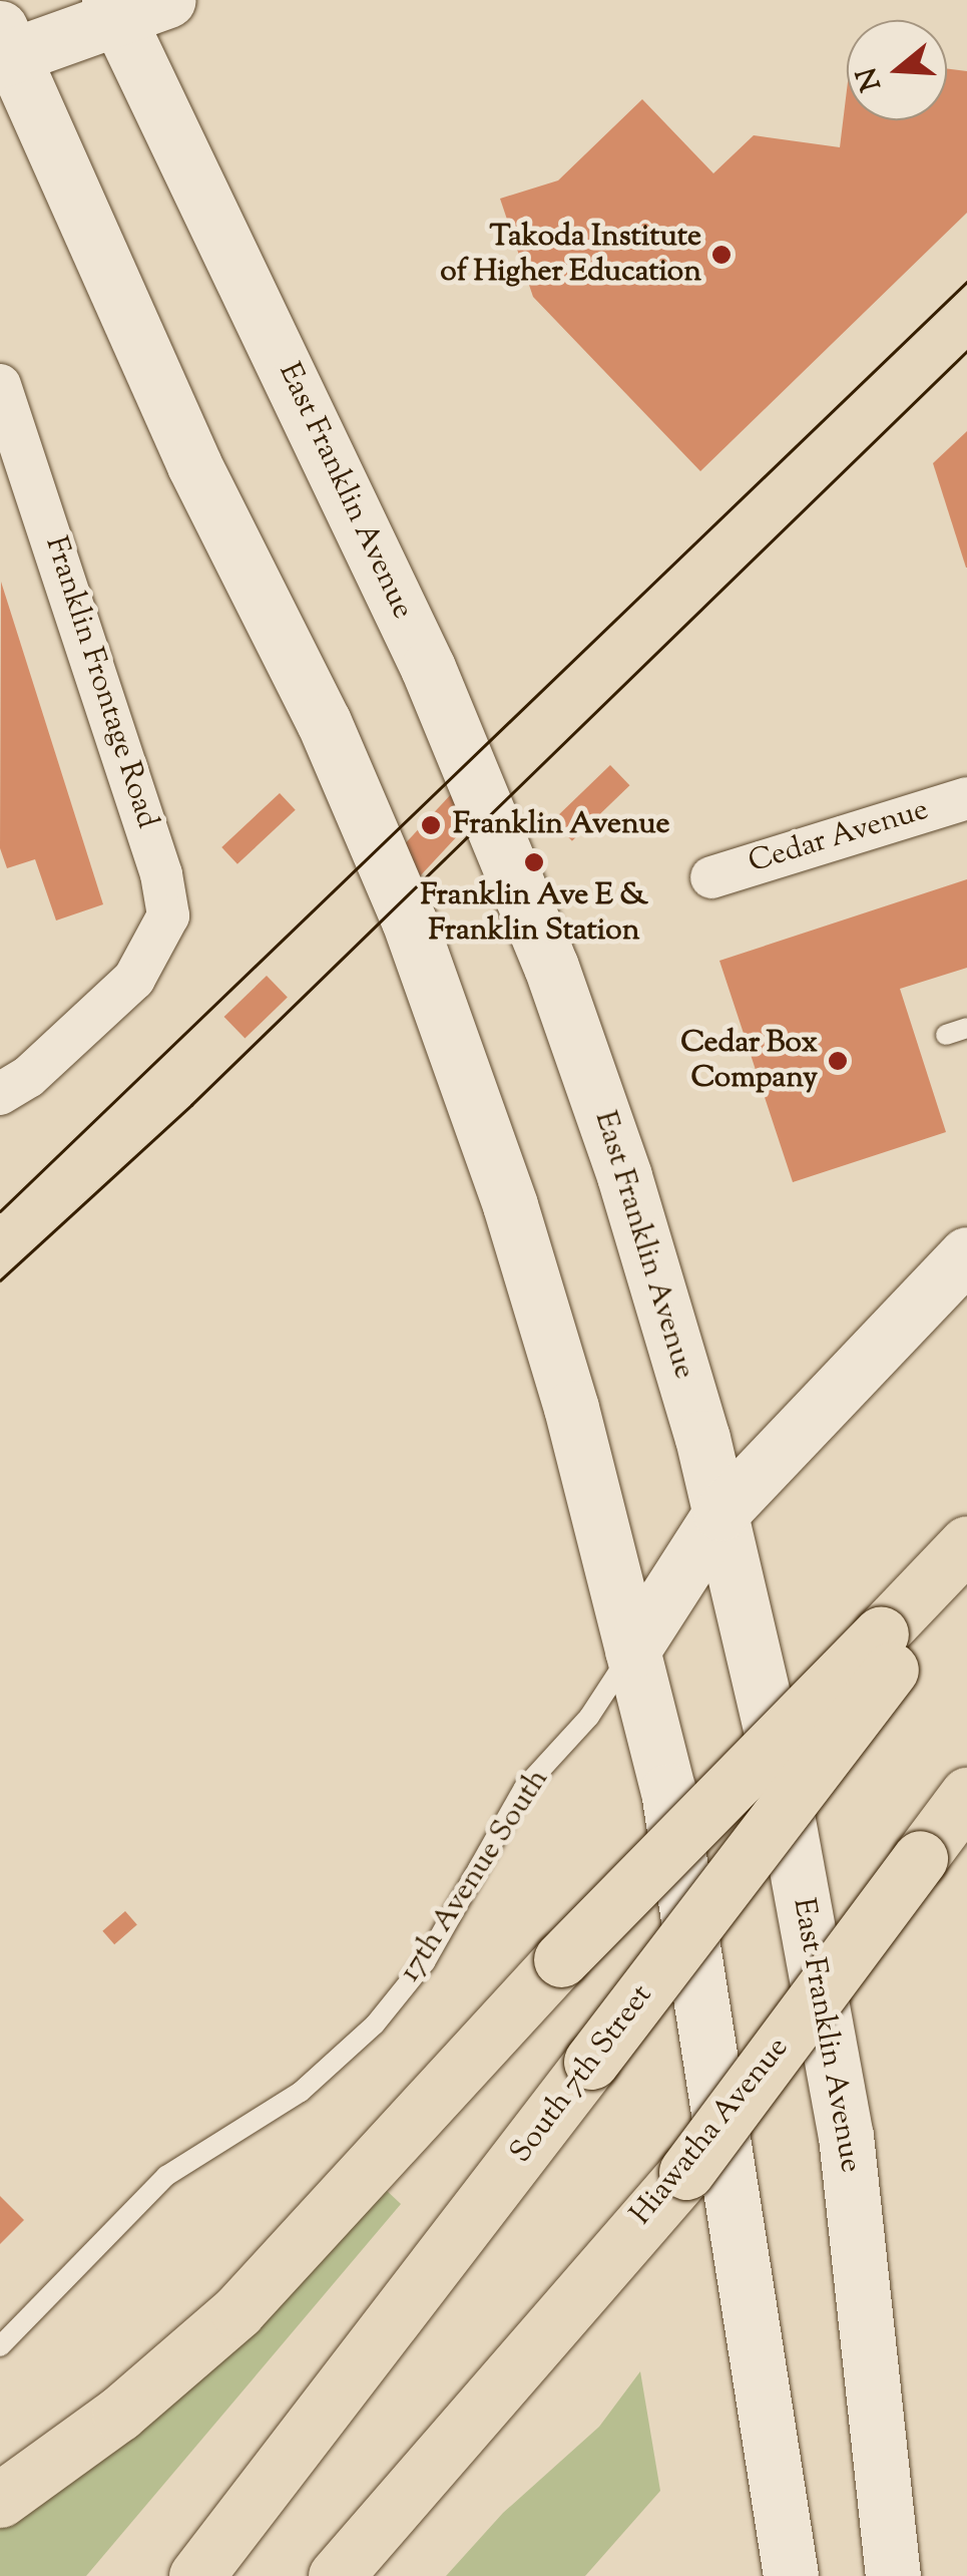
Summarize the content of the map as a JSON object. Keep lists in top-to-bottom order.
{
  "streets": {
    "highway": ["South 7th Street", "Hiawatha Avenue"],
    "main road": ["East Franklin Avenue", "17th Avenue South"],
    "street": ["Franklin Frontage Road", "Cedar Avenue"]
  },
  "crossings": [
    ["East Franklin Avenue", "17th Avenue South"]
  ],
  "places": [
    "Takoda Institute of Higher Education",
    "Franklin Avenue",
    "Franklin Ave E & Franklin Station",
    "Cedar Box Company"
  ],
  "north": "left"
}
